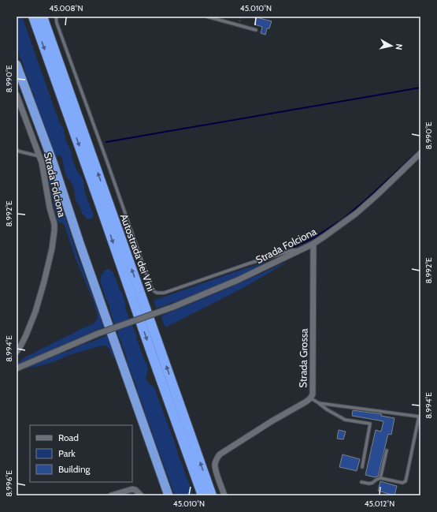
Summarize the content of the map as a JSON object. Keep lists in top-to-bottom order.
{
  "streets": {
    "highway": ["Autostrada dei Vini"],
    "street": ["Strada Folciona", "Strada Grossa"]
  },
  "crossings": [
    ["Strada Folciona", "Strada Grossa"]
  ],
  "legend": ["Road", "Park", "Building"],
  "north": "right",
  "coordinates": [
    "45.008°N",
    "45.010°N",
    "8.990°E",
    "8.992°E",
    "8.994°E",
    "8.996°E",
    "45.012°N"
  ]
}
